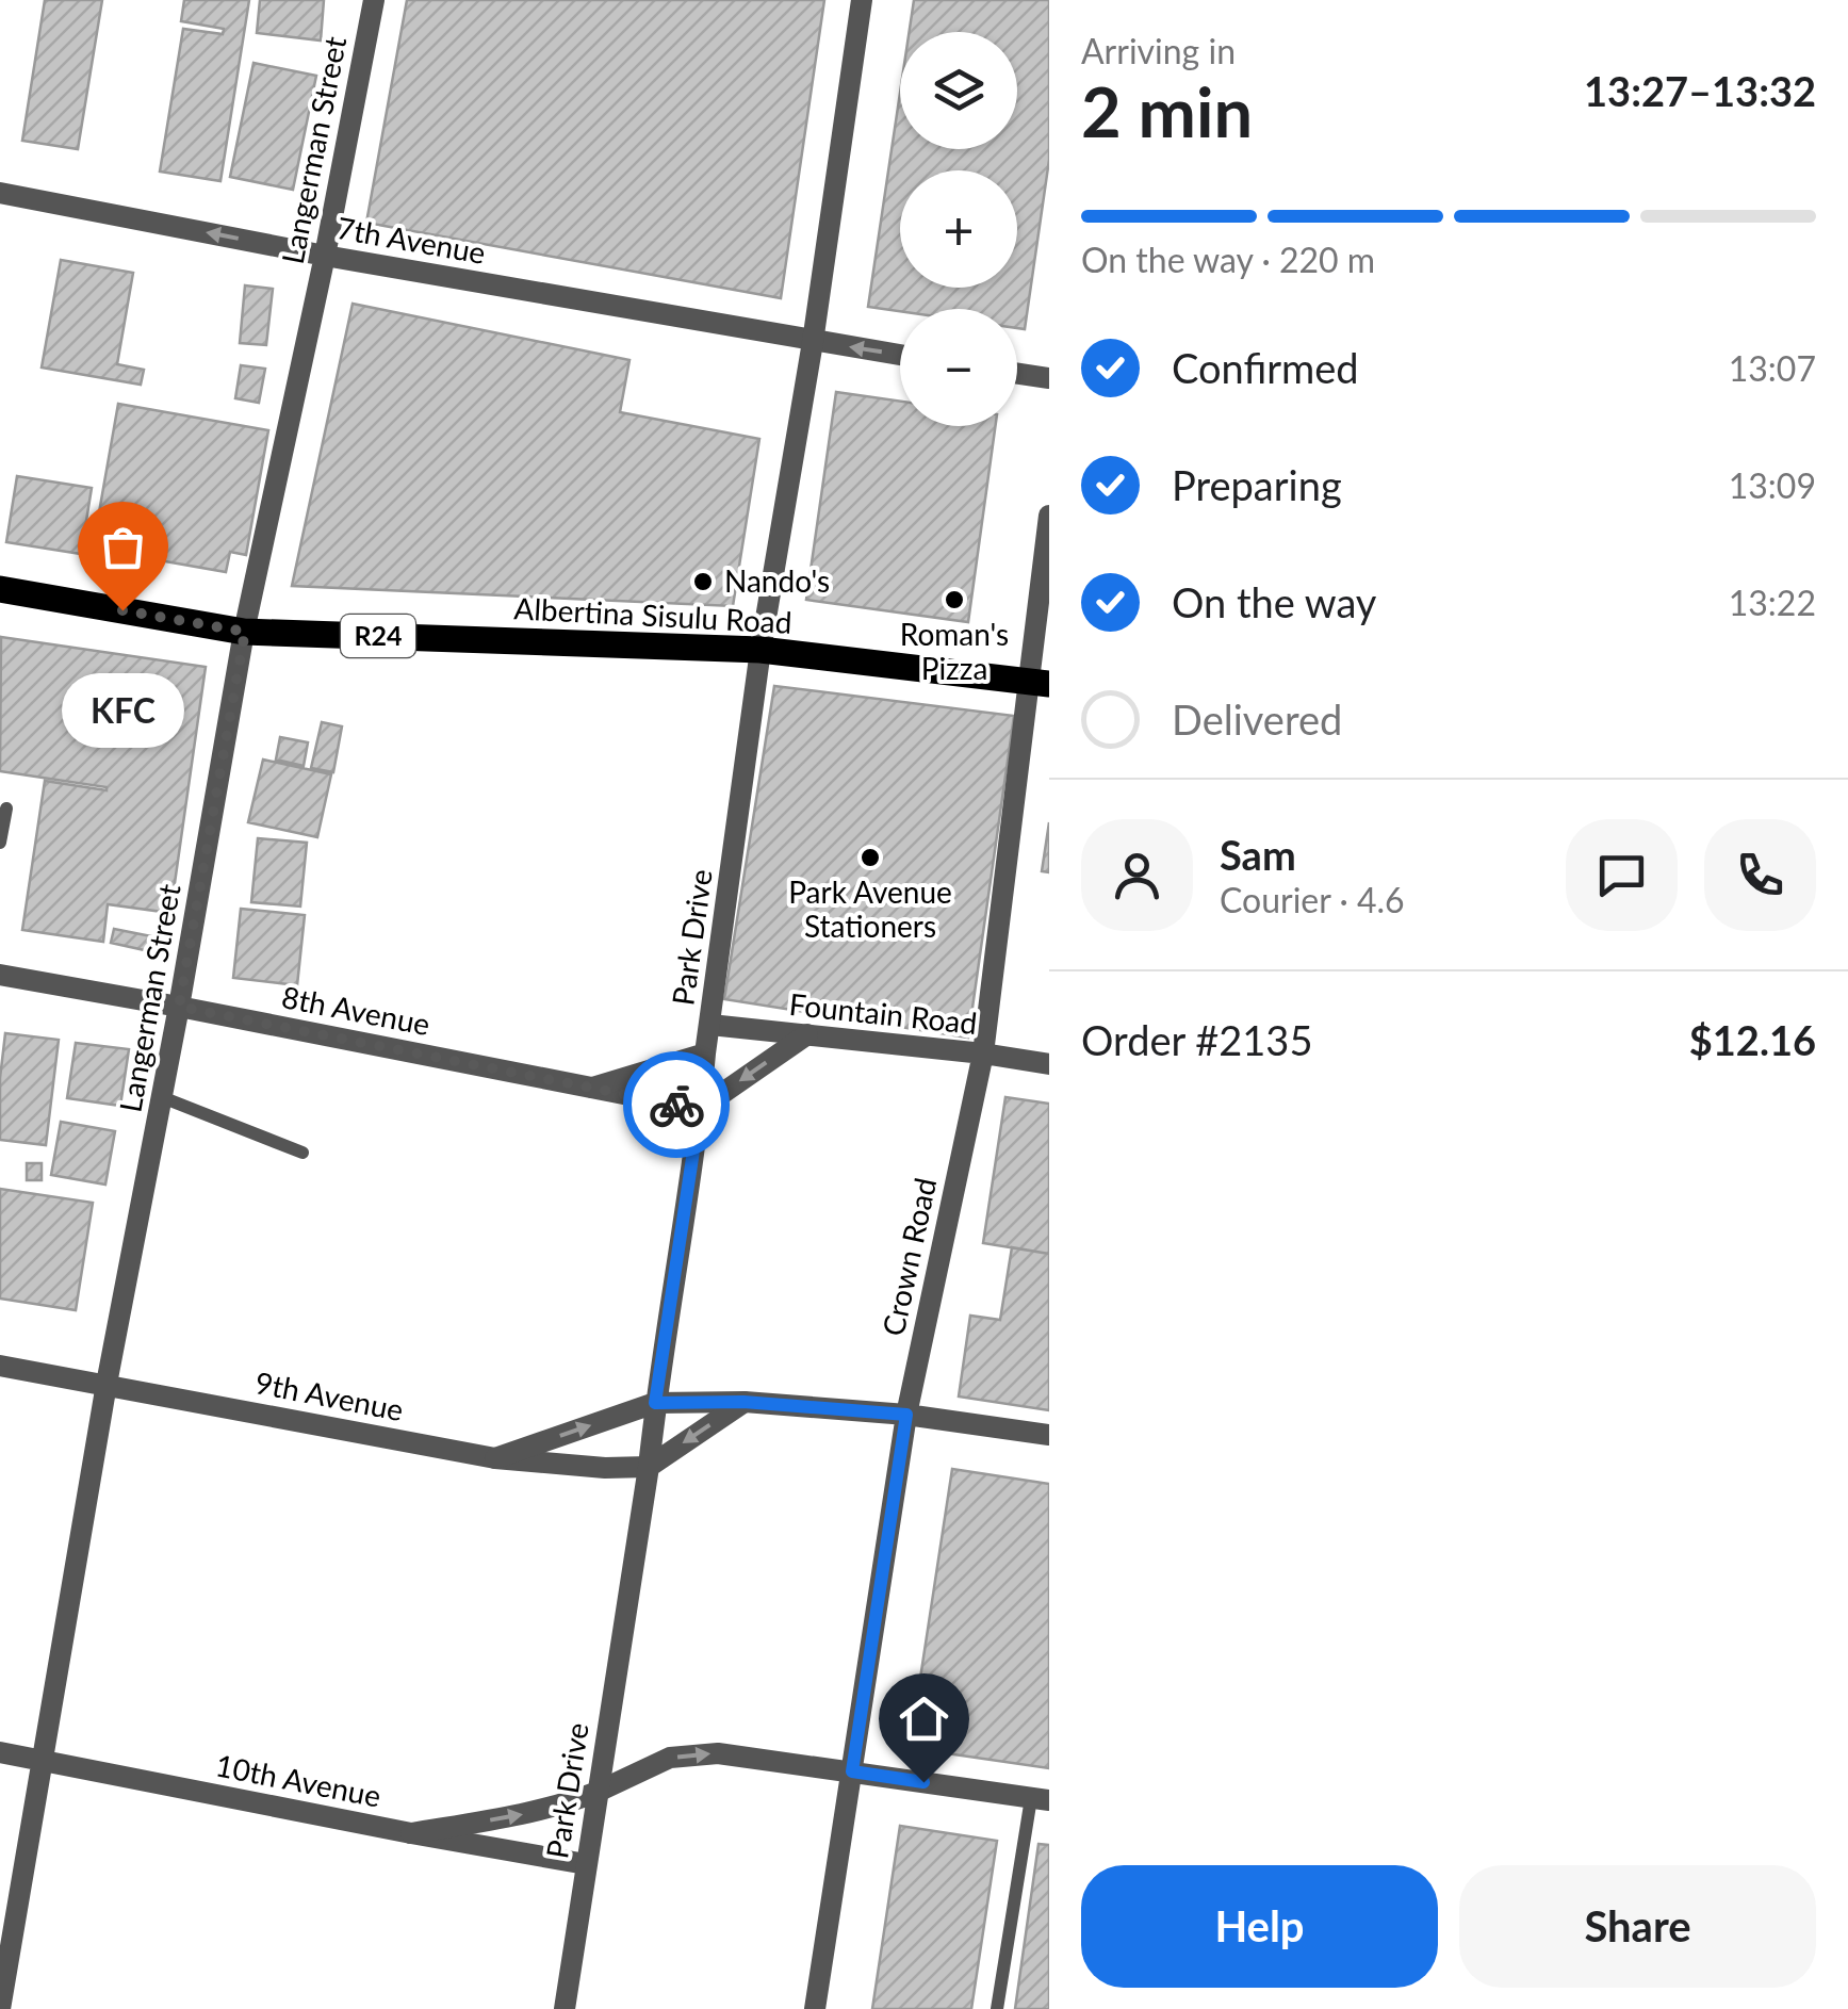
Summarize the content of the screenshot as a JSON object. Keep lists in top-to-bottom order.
{
  "streets": {
    "main road": ["Albertina Sisulu Road", "R24"],
    "street": [
      "Langerman Street",
      "7th Avenue",
      "Park Drive",
      "8th Avenue",
      "Fountain Road",
      "Crown Road",
      "9th Avenue",
      "10th Avenue"
    ]
  },
  "crossings": [
    ["Langerman Street", "7th Avenue"],
    ["Langerman Street", "Albertina Sisulu Road"],
    ["Langerman Street", "8th Avenue"],
    ["Langerman Street", "9th Avenue"],
    ["Langerman Street", "10th Avenue"],
    ["7th Avenue", "Park Drive"],
    ["Albertina Sisulu Road", "Park Drive"],
    ["Albertina Sisulu Road", "Crown Road"],
    ["Park Drive", "8th Avenue"],
    ["Park Drive", "Fountain Road"],
    ["Park Drive", "9th Avenue"],
    ["Park Drive", "10th Avenue"],
    ["Fountain Road", "Crown Road"]
  ],
  "one_way": ["7th Avenue"],
  "places": [
    "Nando's",
    "Roman's Pizza",
    "KFC",
    "Park Avenue Stationers"
  ],
  "page": {
    "heading": ["2 min", "Arriving in", "13:27–13:32"],
    "panel": [
      "Sam",
      "Courier · 4.6",
      "Order #2135",
      "$12.16"
    ],
    "map_buttons": ["+", "−"],
    "bar": "On the way · 220 m",
    "list": [
      ["Confirmed", "13:07"],
      ["Preparing", "13:09"],
      ["On the way", "13:22"],
      "Delivered"
    ],
    "bubble": "KFC",
    "buttons": ["Help", "Share"]
  }
}
